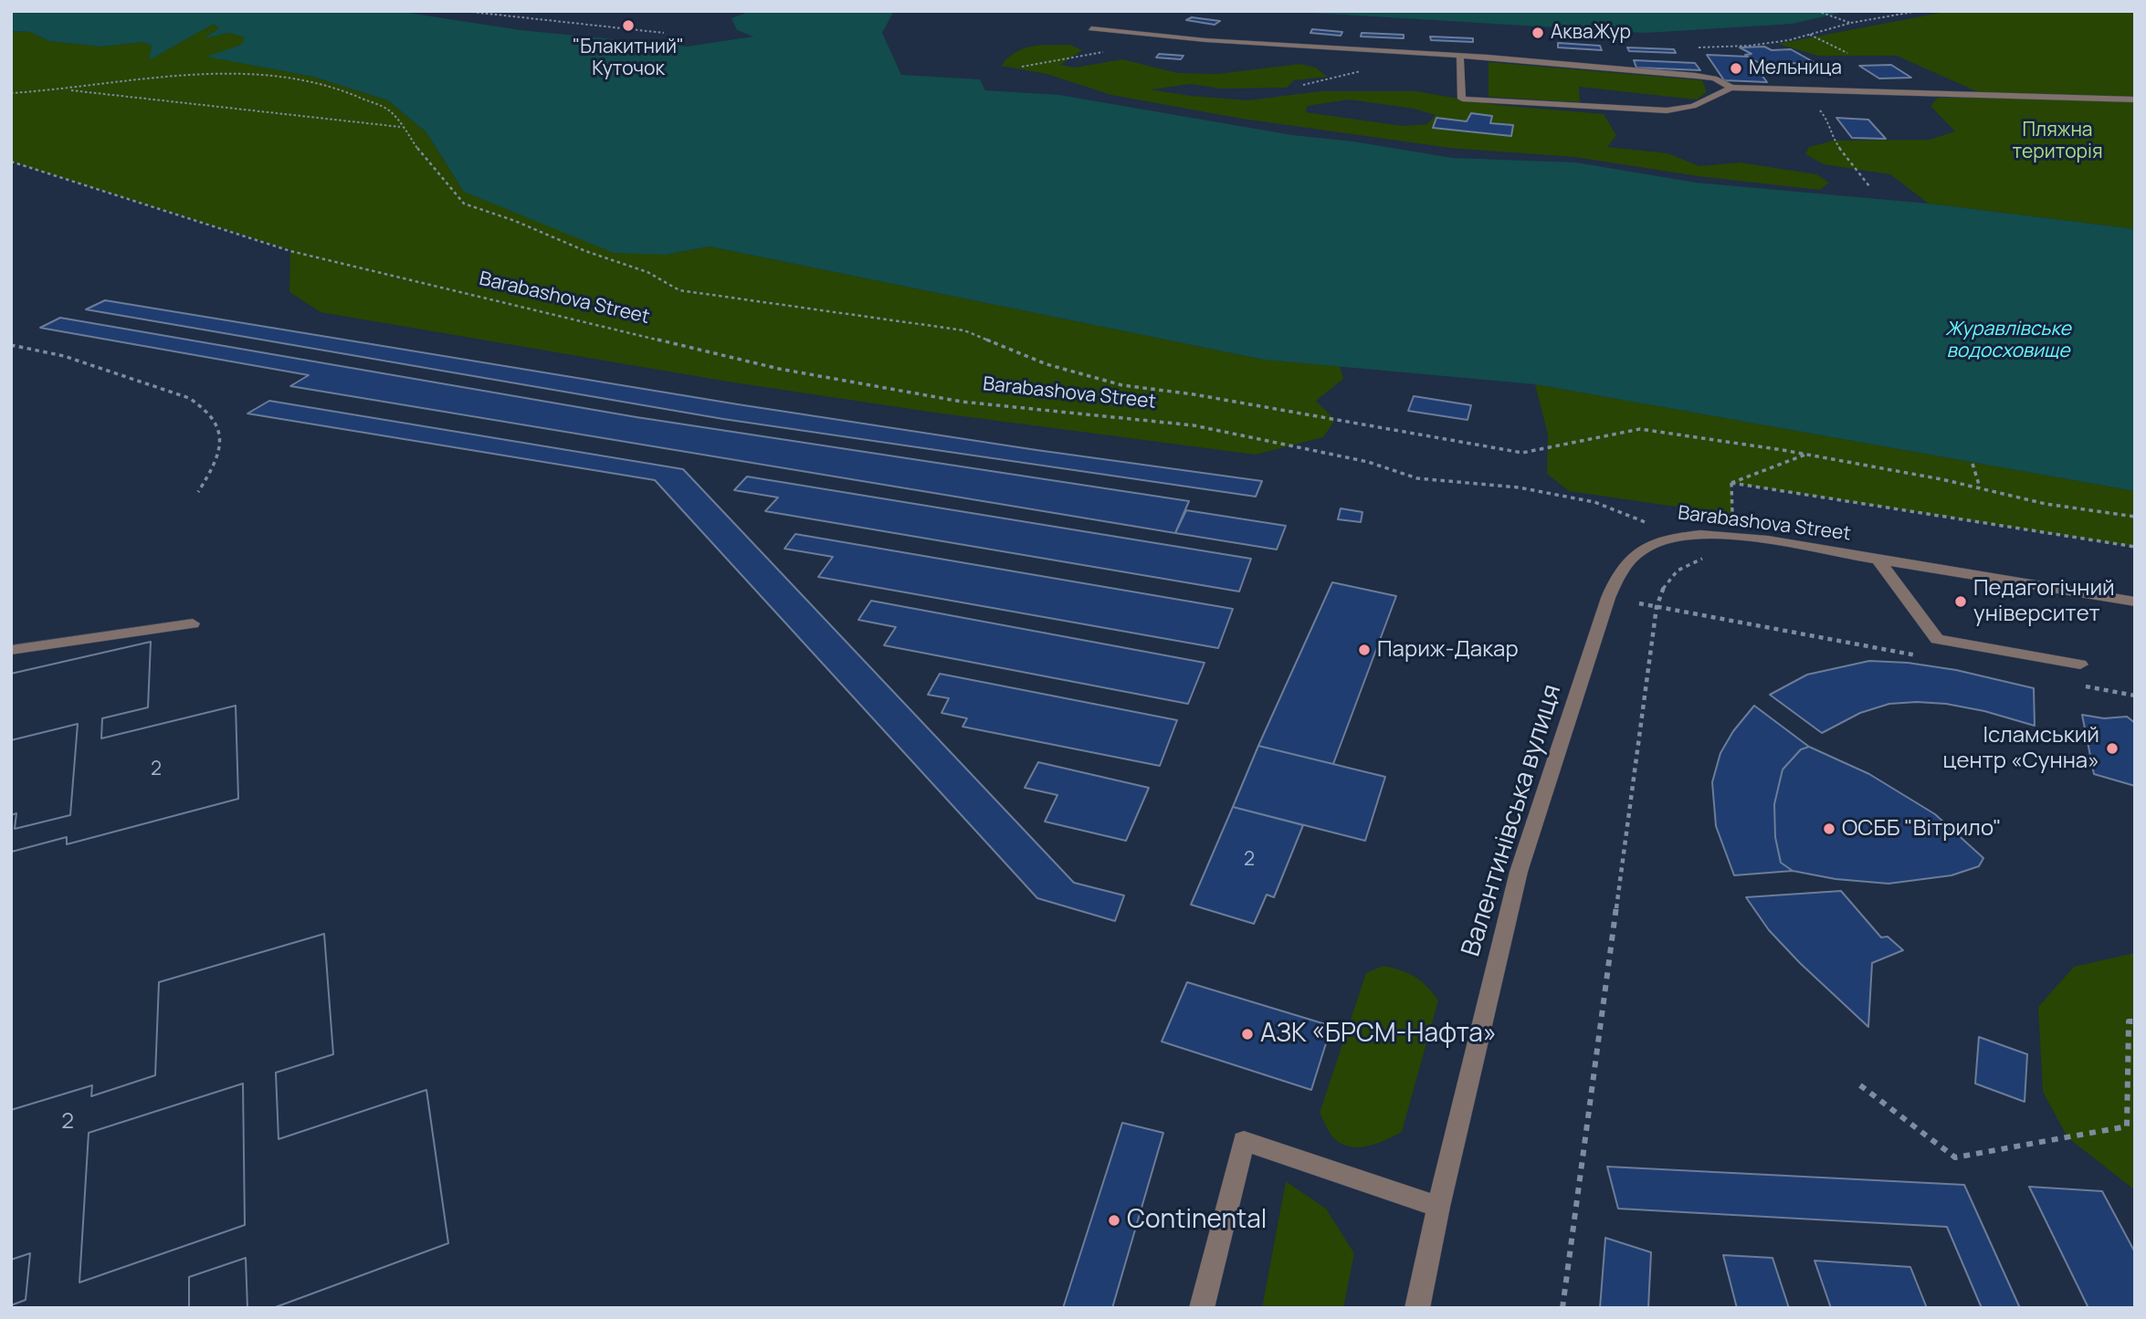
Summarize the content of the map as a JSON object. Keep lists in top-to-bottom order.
{
  "streets": {
    "street": ["Barabashova Street", "Валентинівська вулиця"]
  },
  "crossings": [
    ["Barabashova Street", "Валентинівська вулиця"]
  ],
  "water": ["Журавлівське водосховище"],
  "parks": ["Пляжна територія"],
  "places": [
    "\"Блакитний\" Куточок",
    "АкваЖур",
    "Мельница",
    "Педагогічний університет",
    "Париж-Дакар",
    "Ісламський центр «Сунна»",
    "ОСББ \"Вітрило\"",
    "АЗК «БРСМ-Нафта»",
    "Continental"
  ],
  "house_numbers": ["2", "2", "2"]
}
